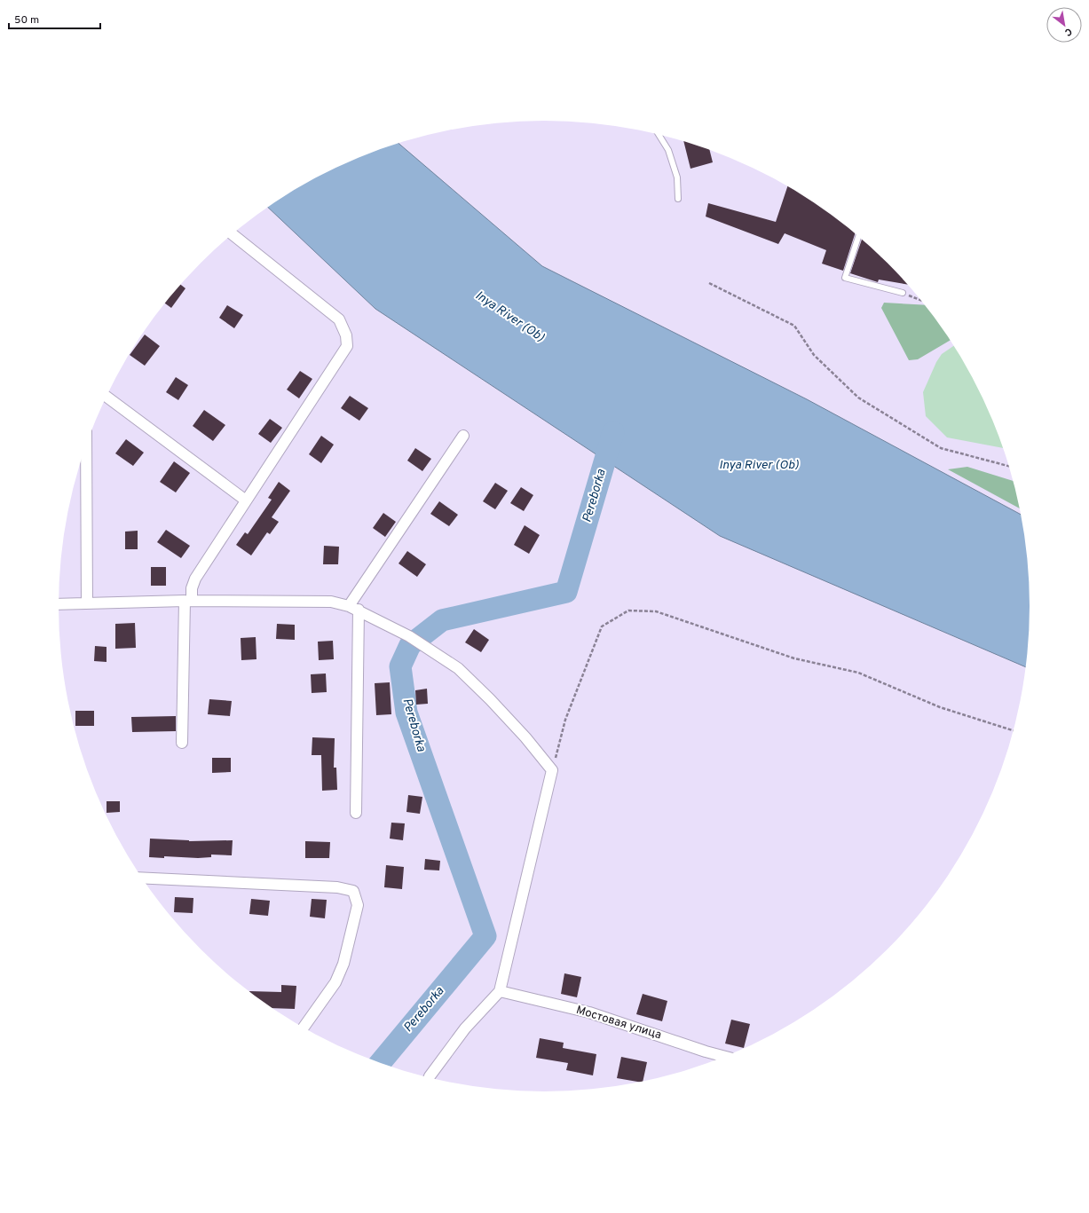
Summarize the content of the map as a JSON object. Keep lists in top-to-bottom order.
{
  "streets": {
    "street": ["Мостовая улица"]
  },
  "water": ["Inya River (Ob)", "Pereborka"],
  "scale_bar": "50 m",
  "north": "bottom right"
}
